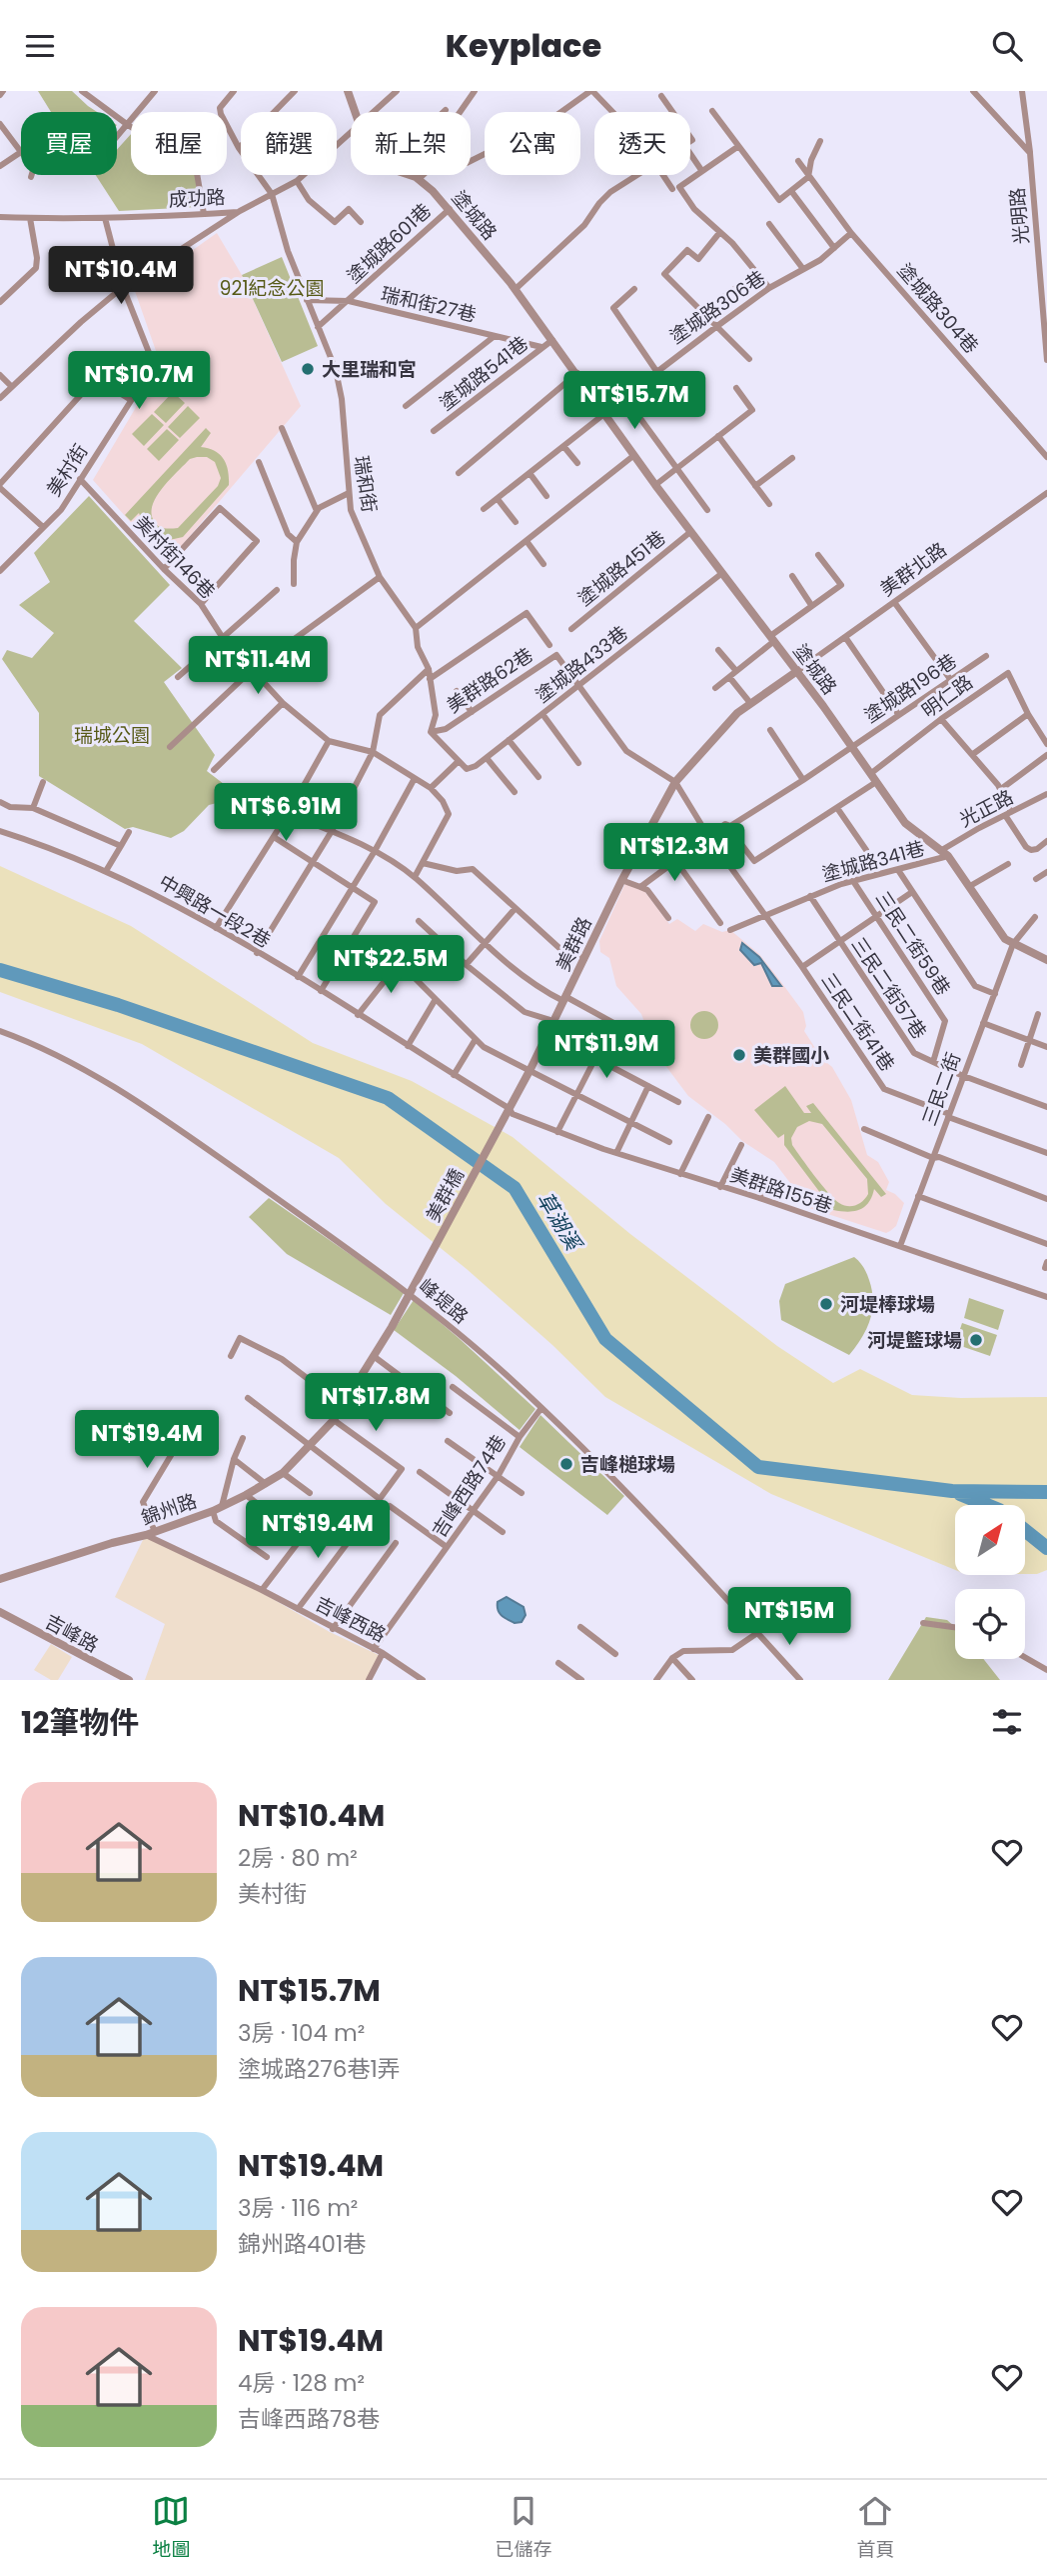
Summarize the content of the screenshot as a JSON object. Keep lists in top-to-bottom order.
{
  "streets": {
    "street": [
      "成功路",
      "塗城路",
      "光明路",
      "塗城路601巷",
      "瑞和街27巷",
      "塗城路306巷",
      "塗城路304巷",
      "塗城路541巷",
      "美村街",
      "瑞和街",
      "美村街146巷",
      "塗城路451巷",
      "美群北路",
      "塗城路433巷",
      "美群路62巷",
      "塗城路196巷",
      "明仁路",
      "光正路",
      "塗城路341巷",
      "中興路一段2巷",
      "三民二街59巷",
      "美群路",
      "三民二街57巷",
      "三民二街41巷",
      "三民二街",
      "美群路155巷",
      "美群橋",
      "峰堤路",
      "吉峰西路74巷",
      "錦州路",
      "吉峰西路",
      "吉峰路"
    ]
  },
  "crossings": [
    ["成功路", "美村街"],
    ["成功路", "瑞和街"],
    ["塗城路", "塗城路601巷"],
    ["塗城路", "塗城路306巷"],
    ["塗城路", "塗城路541巷"],
    ["塗城路", "塗城路451巷"],
    ["塗城路", "美群北路"],
    ["塗城路", "塗城路433巷"],
    ["塗城路", "塗城路196巷"],
    ["塗城路", "明仁路"],
    ["塗城路", "光正路"],
    ["塗城路", "塗城路341巷"],
    ["塗城路", "美群路"],
    ["塗城路", "三民二街"],
    ["塗城路601巷", "瑞和街27巷"],
    ["塗城路601巷", "瑞和街"],
    ["瑞和街27巷", "塗城路541巷"],
    ["瑞和街27巷", "瑞和街"],
    ["塗城路306巷", "塗城路304巷"],
    ["美村街", "美村街146巷"],
    ["瑞和街", "美群路62巷"],
    ["美群北路", "美群路"],
    ["塗城路433巷", "美群路62巷"],
    ["美群路62巷", "美群路"],
    ["美群路62巷", "三民二街41巷"],
    ["塗城路196巷", "三民二街41巷"],
    ["光正路", "塗城路341巷"],
    ["塗城路341巷", "三民二街59巷"],
    ["塗城路341巷", "三民二街57巷"],
    ["塗城路341巷", "三民二街41巷"],
    ["中興路一段2巷", "美群路"],
    ["中興路一段2巷", "美群路155巷"],
    ["三民二街59巷", "三民二街57巷"],
    ["美群路", "三民二街41巷"],
    ["美群路", "美群路155巷"],
    ["美群路", "美群橋"],
    ["三民二街57巷", "三民二街"],
    ["三民二街41巷", "三民二街"],
    ["三民二街", "美群路155巷"],
    ["美群橋", "峰堤路"],
    ["美群橋", "錦州路"],
    ["峰堤路", "吉峰西路74巷"],
    ["峰堤路", "錦州路"],
    ["吉峰西路74巷", "吉峰西路"],
    ["錦州路", "吉峰西路"]
  ],
  "water": ["草湖溪"],
  "parks": ["921紀念公園", "瑞城公園"],
  "places": [
    "大里瑞和宮",
    "美群國小",
    "河堤棒球場",
    "河堤籃球場",
    "吉峰槌球場"
  ],
  "north": "top right",
  "page": {
    "header": "Keyplace",
    "chip": [
      "買屋",
      "租屋",
      "篩選",
      "新上架",
      "公寓",
      "透天"
    ],
    "price": [
      "NT$10.4M",
      "NT$10.7M",
      "NT$15.7M",
      "NT$11.4M",
      "NT$6.91M",
      "NT$12.3M",
      "NT$22.5M",
      "NT$11.9M",
      "NT$17.8M",
      "NT$19.4M",
      "NT$19.4M",
      "NT$15M"
    ],
    "heading": "12筆物件",
    "list": [
      {
        "name": "NT$10.4M",
        "note": "2房 · 80 m² · 美村街"
      },
      {
        "name": "NT$15.7M",
        "note": "3房 · 104 m² · 塗城路276巷1弄"
      },
      {
        "name": "NT$19.4M",
        "note": "3房 · 116 m² · 錦州路401巷"
      },
      {
        "name": "NT$19.4M",
        "note": "4房 · 128 m² · 吉峰西路78巷"
      }
    ],
    "tabs": ["地圖", "已儲存", "首頁"]
  }
}
